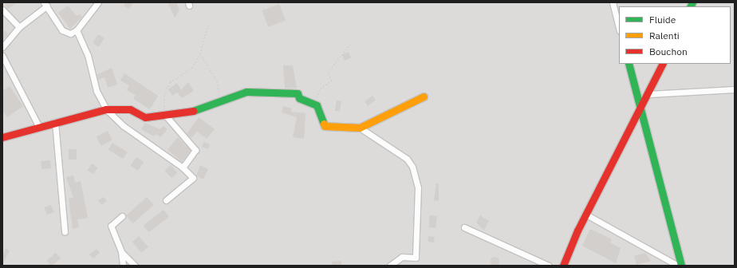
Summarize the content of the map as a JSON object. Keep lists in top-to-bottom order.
{
  "legend": ["Fluide", "Ralenti", "Bouchon"]
}
